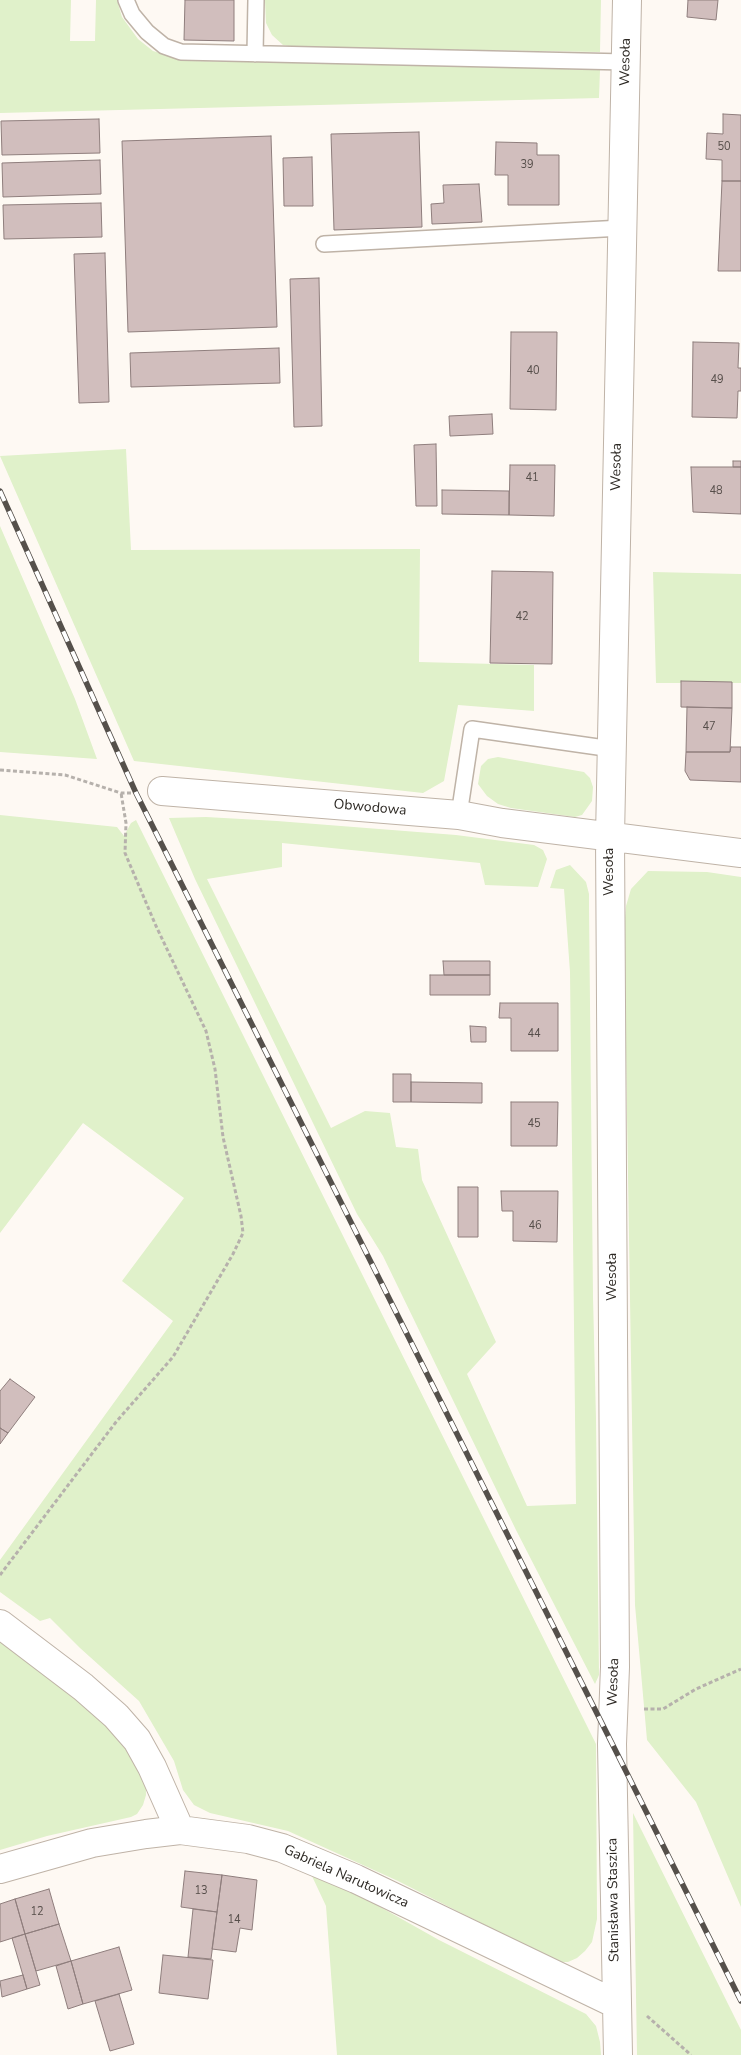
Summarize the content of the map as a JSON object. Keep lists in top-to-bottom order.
{
  "streets": {
    "street": [
      "Wesoła",
      "Obwodowa",
      "Gabriela Narutowicza",
      "Stanisława Staszica"
    ]
  },
  "crossings": [
    ["Wesoła", "Obwodowa"],
    ["Wesoła", "Stanisława Staszica"],
    ["Gabriela Narutowicza", "Stanisława Staszica"]
  ],
  "house_numbers": [
    "50",
    "39",
    "40",
    "49",
    "41",
    "48",
    "42",
    "47",
    "44",
    "45",
    "46",
    "13",
    "12",
    "14"
  ]
}
